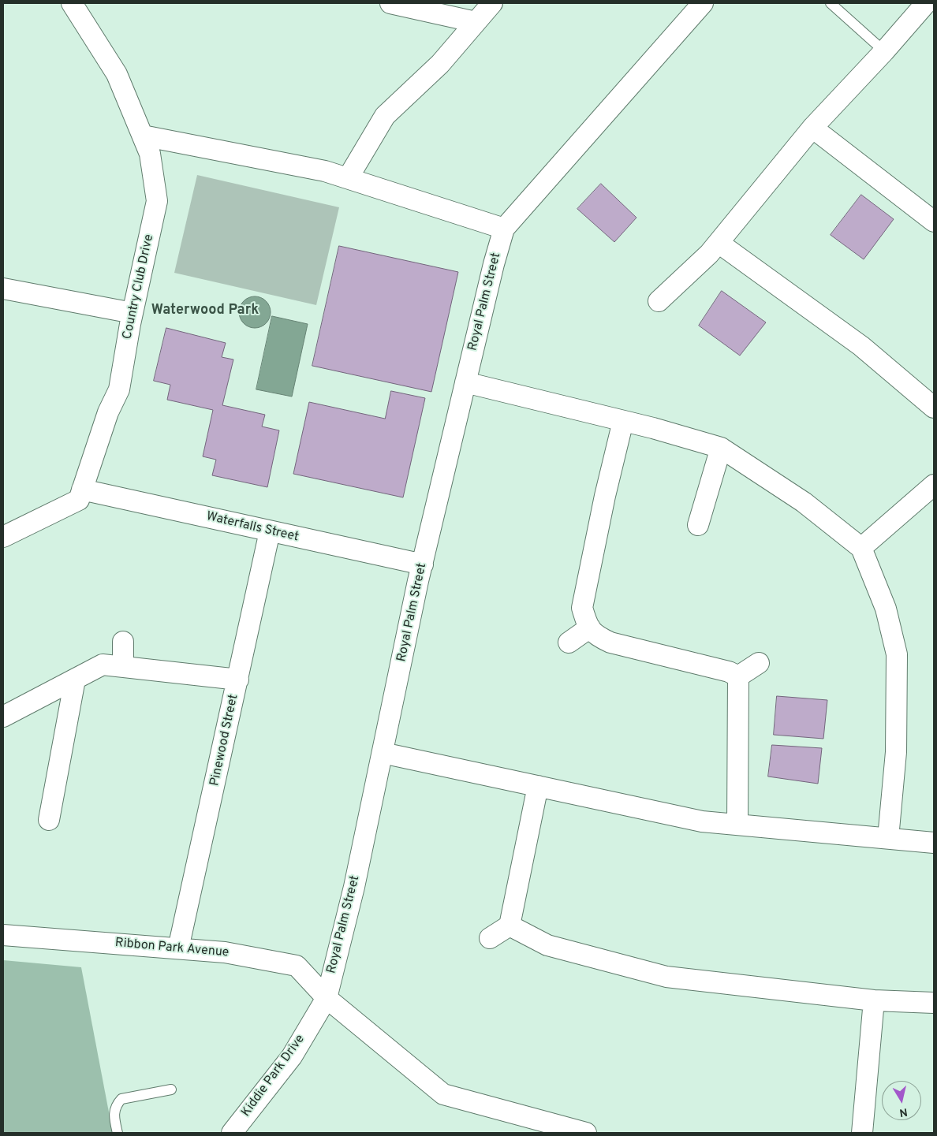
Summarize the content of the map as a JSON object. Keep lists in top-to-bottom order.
{
  "streets": {
    "street": [
      "Country Club Drive",
      "Royal Palm Street",
      "Waterfalls Street",
      "Pinewood Street",
      "Ribbon Park Avenue",
      "Kiddie Park Drive"
    ]
  },
  "crossings": [
    ["Country Club Drive", "Waterfalls Street"],
    ["Royal Palm Street", "Waterfalls Street"],
    ["Royal Palm Street", "Ribbon Park Avenue"],
    ["Royal Palm Street", "Kiddie Park Drive"],
    ["Waterfalls Street", "Pinewood Street"],
    ["Pinewood Street", "Ribbon Park Avenue"],
    ["Ribbon Park Avenue", "Kiddie Park Drive"]
  ],
  "districts": ["Waterwood Park"],
  "north": "bottom"
}
